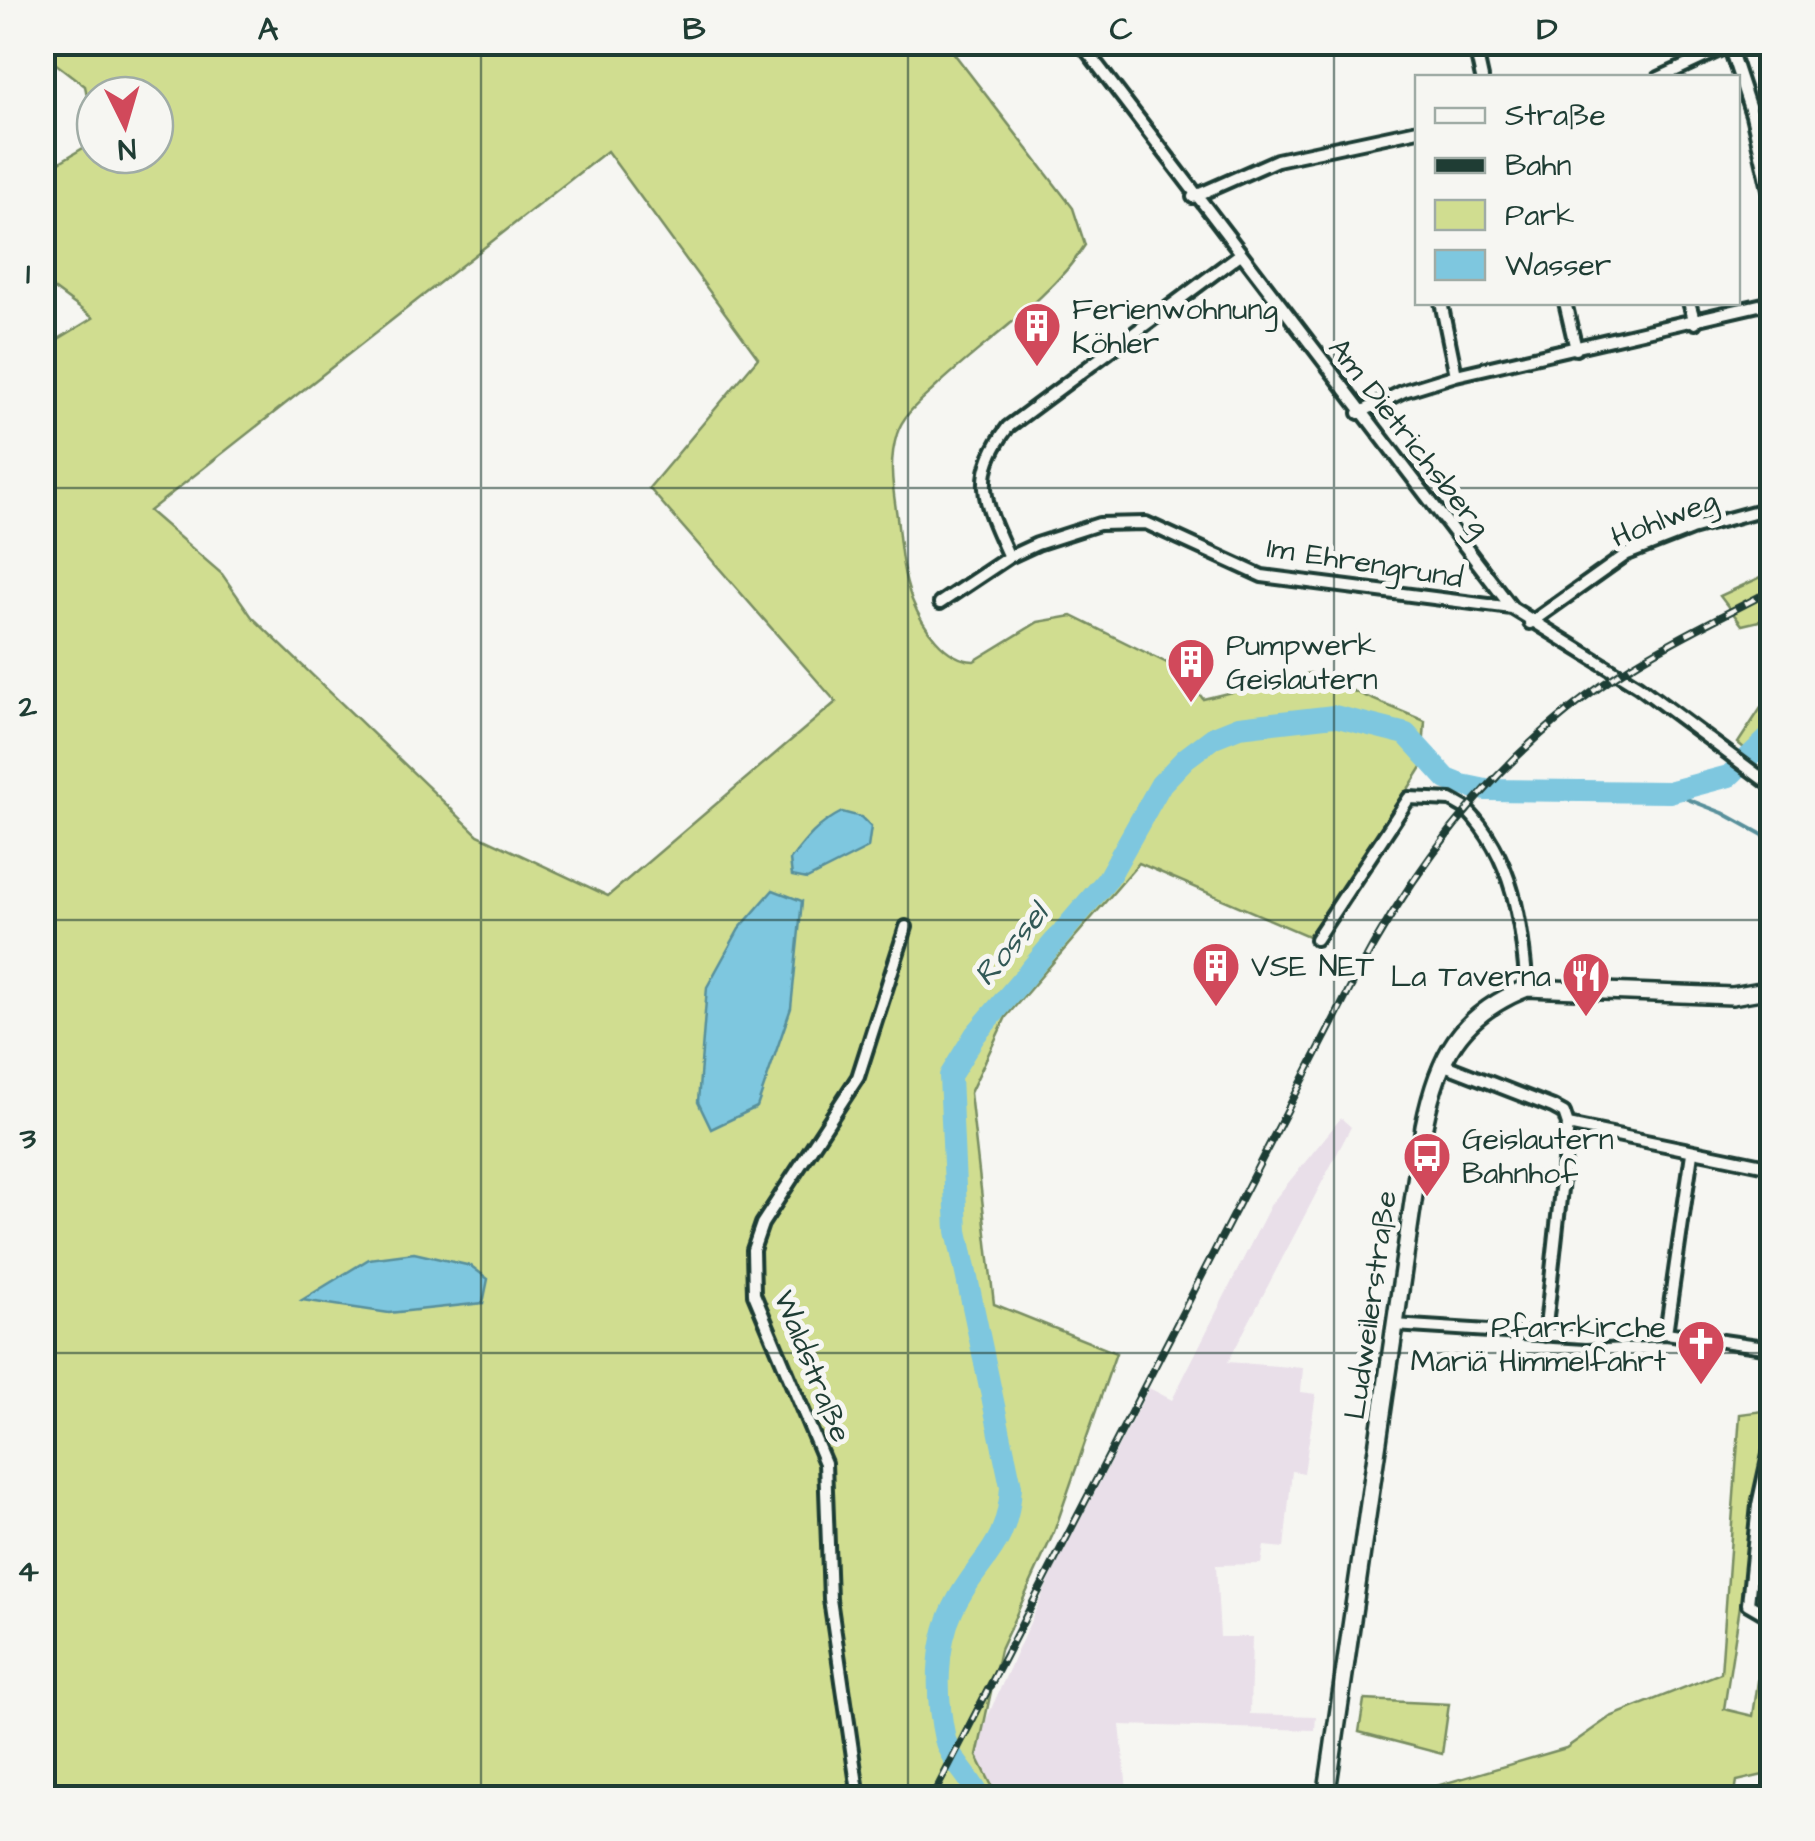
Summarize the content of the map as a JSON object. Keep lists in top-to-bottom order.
{
  "streets": {
    "main road": ["Ludweilerstraße"],
    "street": [
      "Am Dietrichsberg",
      "Hohlweg",
      "Im Ehrengrund",
      "Waldstraße"
    ]
  },
  "crossings": [
    ["Am Dietrichsberg", "Hohlweg"],
    ["Am Dietrichsberg", "Im Ehrengrund"]
  ],
  "water": ["Rossel"],
  "places": {
    "building": ["Ferienwohnung Köhler", "Pumpwerk Geislautern", "VSE NET"],
    "restaurant": ["La Taverna"],
    "bus stop": ["Geislautern Bahnhof"],
    "church": ["Pfarrkirche Mariä Himmelfahrt"]
  },
  "legend": [
    "Straße",
    "Bahn",
    "Park",
    "Wasser"
  ],
  "north": "bottom",
  "grid": {
    "columns": [
      "A",
      "B",
      "C",
      "D"
    ],
    "rows": [
      "1",
      "2",
      "3",
      "4"
    ]
  }
}
